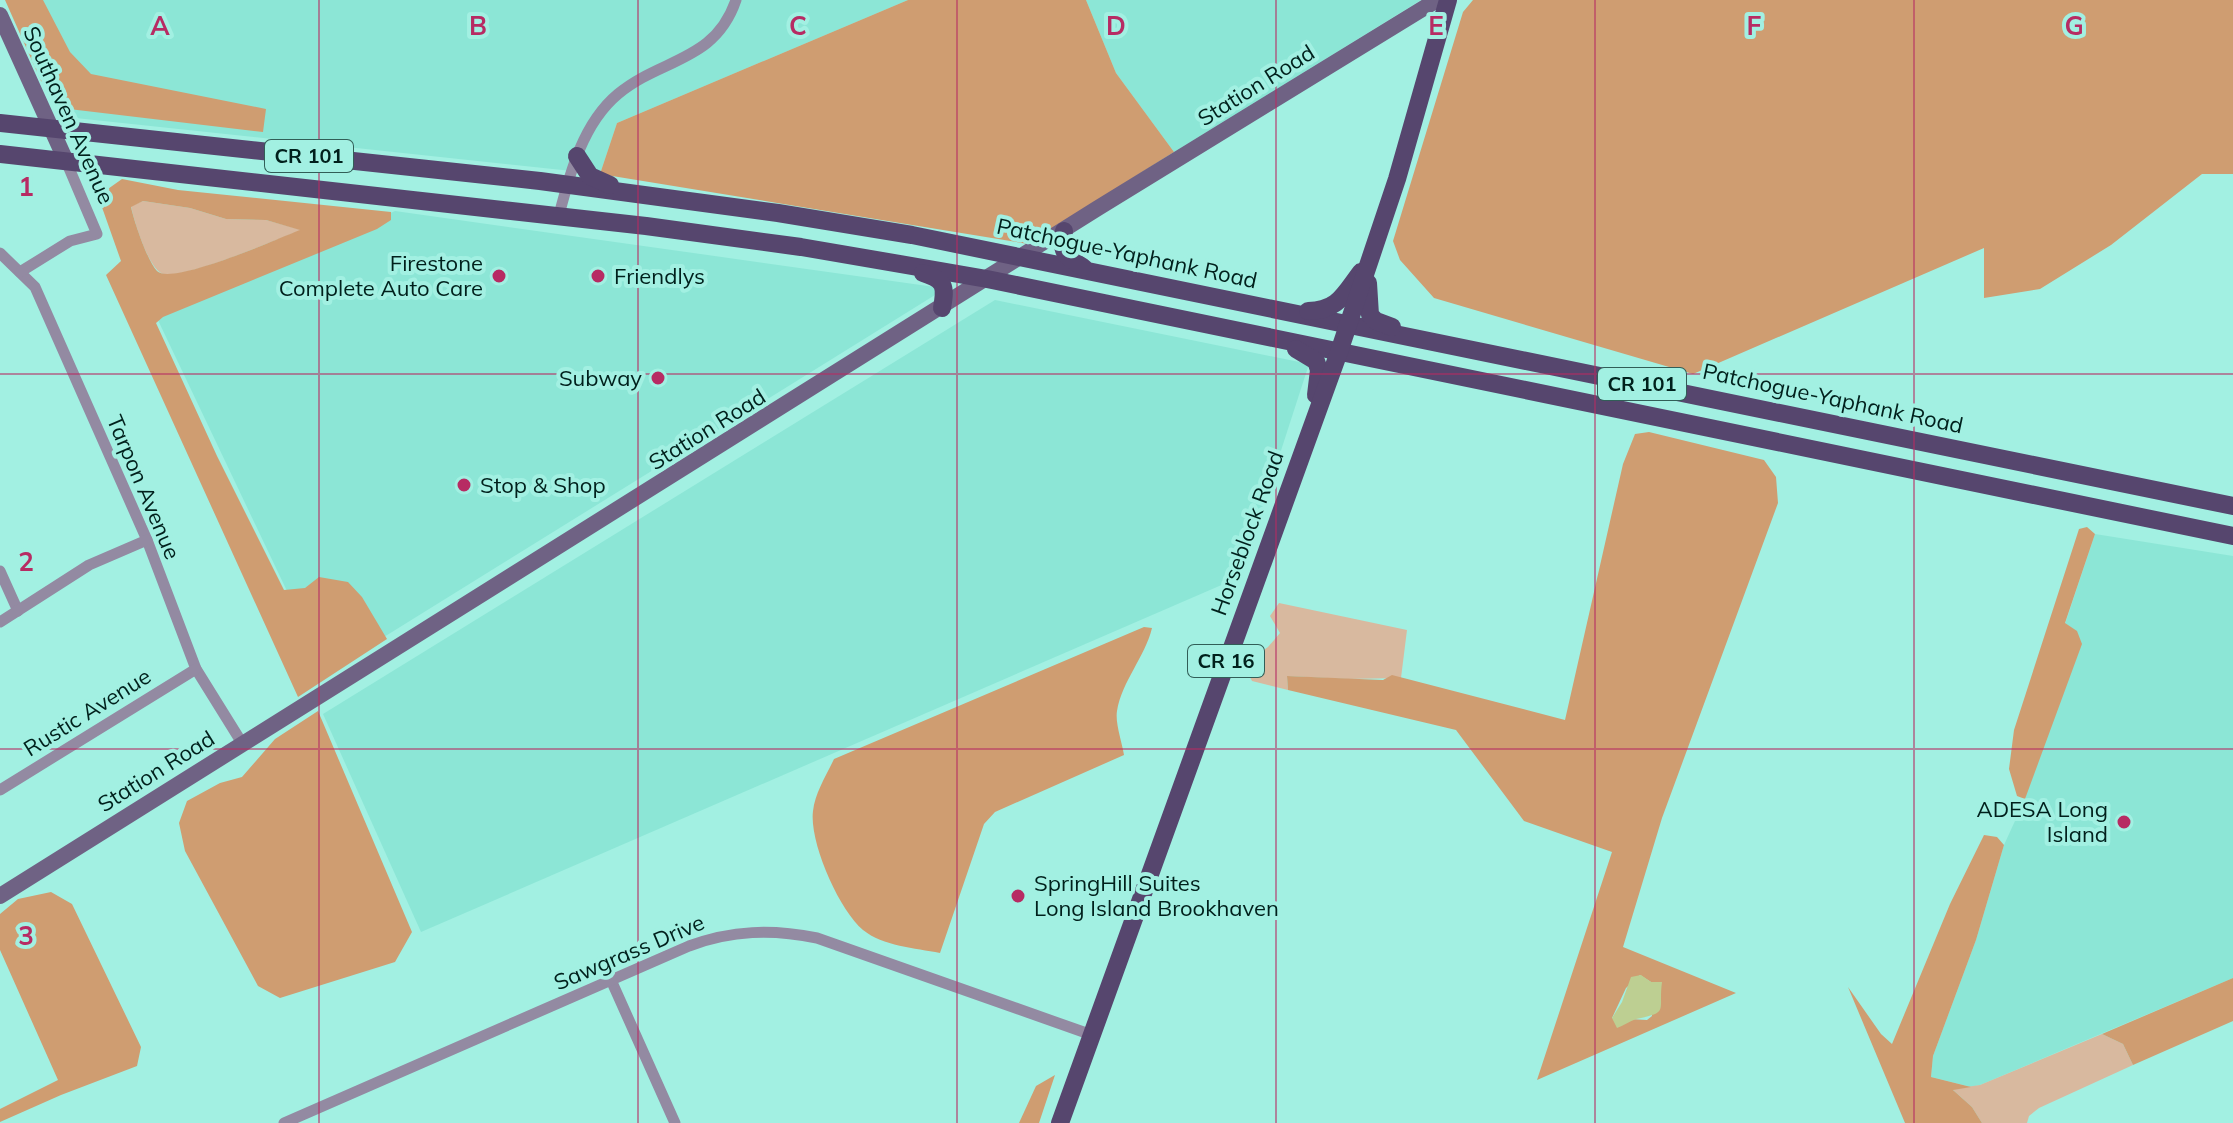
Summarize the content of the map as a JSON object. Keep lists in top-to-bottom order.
{
  "streets": {
    "main road": [
      "Station Road",
      "Southaven Avenue",
      "CR 101",
      "Patchogue-Yaphank Road",
      "Horseblock Road",
      "CR 16"
    ],
    "street": ["Tarpon Avenue", "Rustic Avenue", "Sawgrass Drive"]
  },
  "crossings": [
    ["Station Road", "CR 101"],
    ["Station Road", "Patchogue-Yaphank Road"],
    ["Station Road", "Tarpon Avenue"],
    ["Southaven Avenue", "CR 101"],
    ["Southaven Avenue", "Patchogue-Yaphank Road"],
    ["Southaven Avenue", "Tarpon Avenue"],
    ["CR 101", "Horseblock Road"],
    ["Patchogue-Yaphank Road", "Horseblock Road"],
    ["Tarpon Avenue", "Rustic Avenue"],
    ["Horseblock Road", "Sawgrass Drive"]
  ],
  "places": [
    "Firestone Complete Auto Care",
    "Friendlys",
    "Subway",
    "Stop & Shop",
    "ADESA Long Island",
    "SpringHill Suites Long Island Brookhaven"
  ],
  "grid": {
    "columns": [
      "A",
      "B",
      "C",
      "D",
      "E",
      "F",
      "G"
    ],
    "rows": ["1", "2", "3"]
  }
}
